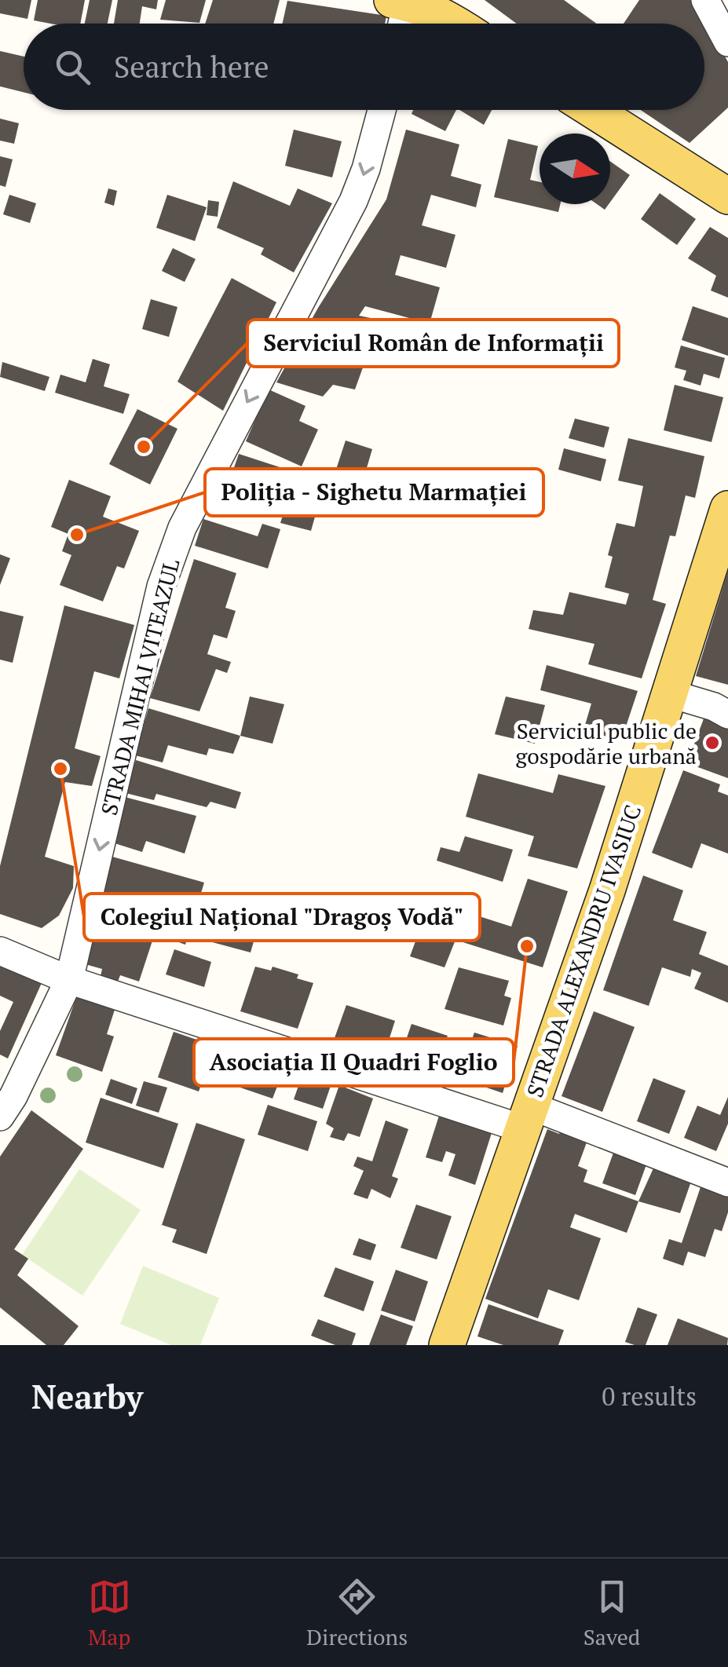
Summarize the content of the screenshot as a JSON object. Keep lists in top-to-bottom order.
{
  "streets": {
    "main road": ["STRADA ALEXANDRU IVASIUC"],
    "street": ["STRADA MIHAI VITEAZUL"]
  },
  "one_way": ["STRADA MIHAI VITEAZUL"],
  "places": [
    "Serviciul Român de Informații",
    "Poliția - Sighetu Marmației",
    "Serviciul public de gospodărie urbană",
    "Colegiul Național \"Dragoș Vodă\"",
    "Asociația Il Quadri Foglio"
  ],
  "north": "right",
  "page": {
    "search": "Search here",
    "heading": ["Nearby", "0 results"],
    "nav": ["Map", "Directions", "Saved"]
  }
}
